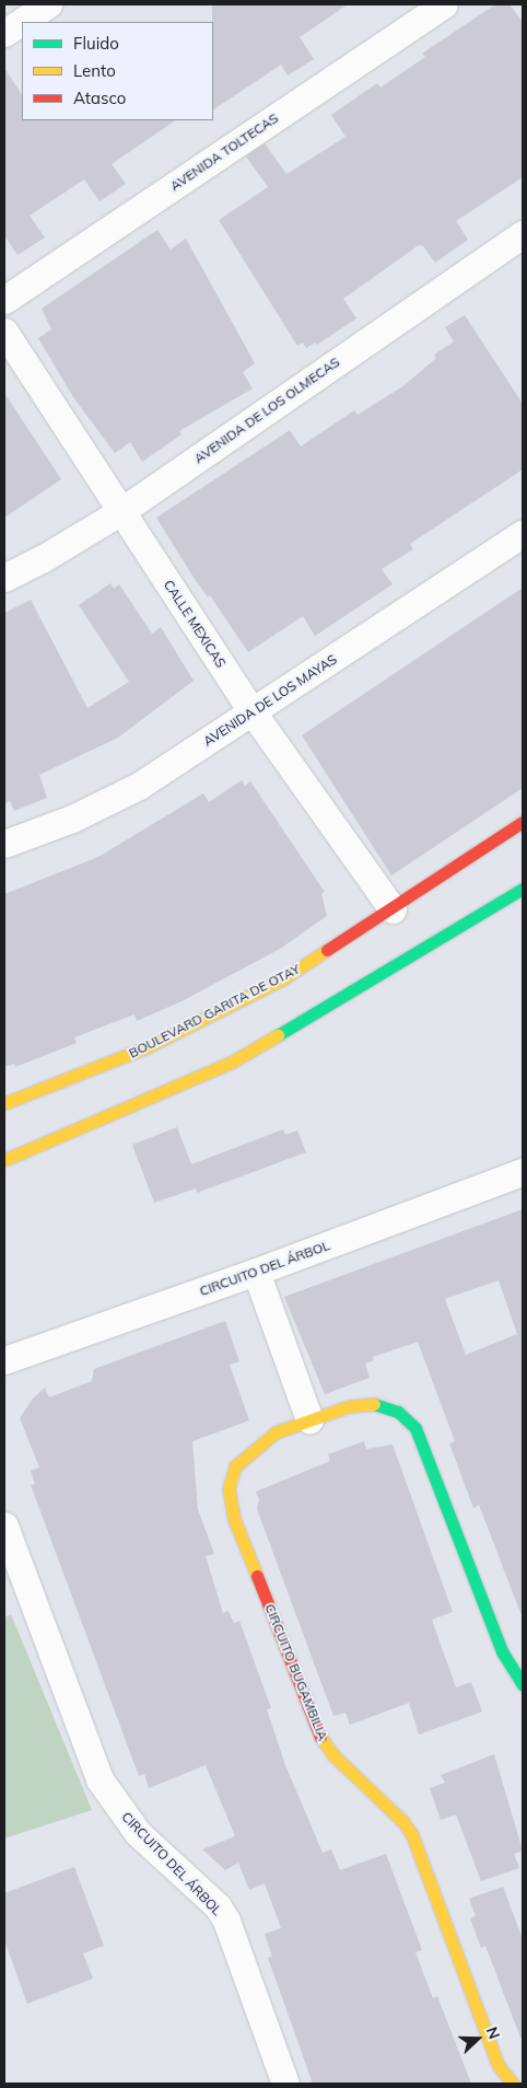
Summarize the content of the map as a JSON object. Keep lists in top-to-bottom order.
{
  "streets": {
    "main road": ["BOULEVARD GARITA DE OTAY", "CIRCUITO BUGAMBILIA"],
    "street": [
      "AVENIDA TOLTECAS",
      "AVENIDA DE LOS OLMECAS",
      "CALLE MEXICAS",
      "AVENIDA DE LOS MAYAS",
      "CIRCUITO DEL ÁRBOL"
    ]
  },
  "crossings": [
    ["AVENIDA DE LOS OLMECAS", "CALLE MEXICAS"],
    ["CALLE MEXICAS", "AVENIDA DE LOS MAYAS"],
    ["CALLE MEXICAS", "BOULEVARD GARITA DE OTAY"]
  ],
  "legend": ["Fluido", "Lento", "Atasco"],
  "north": "right"
}
